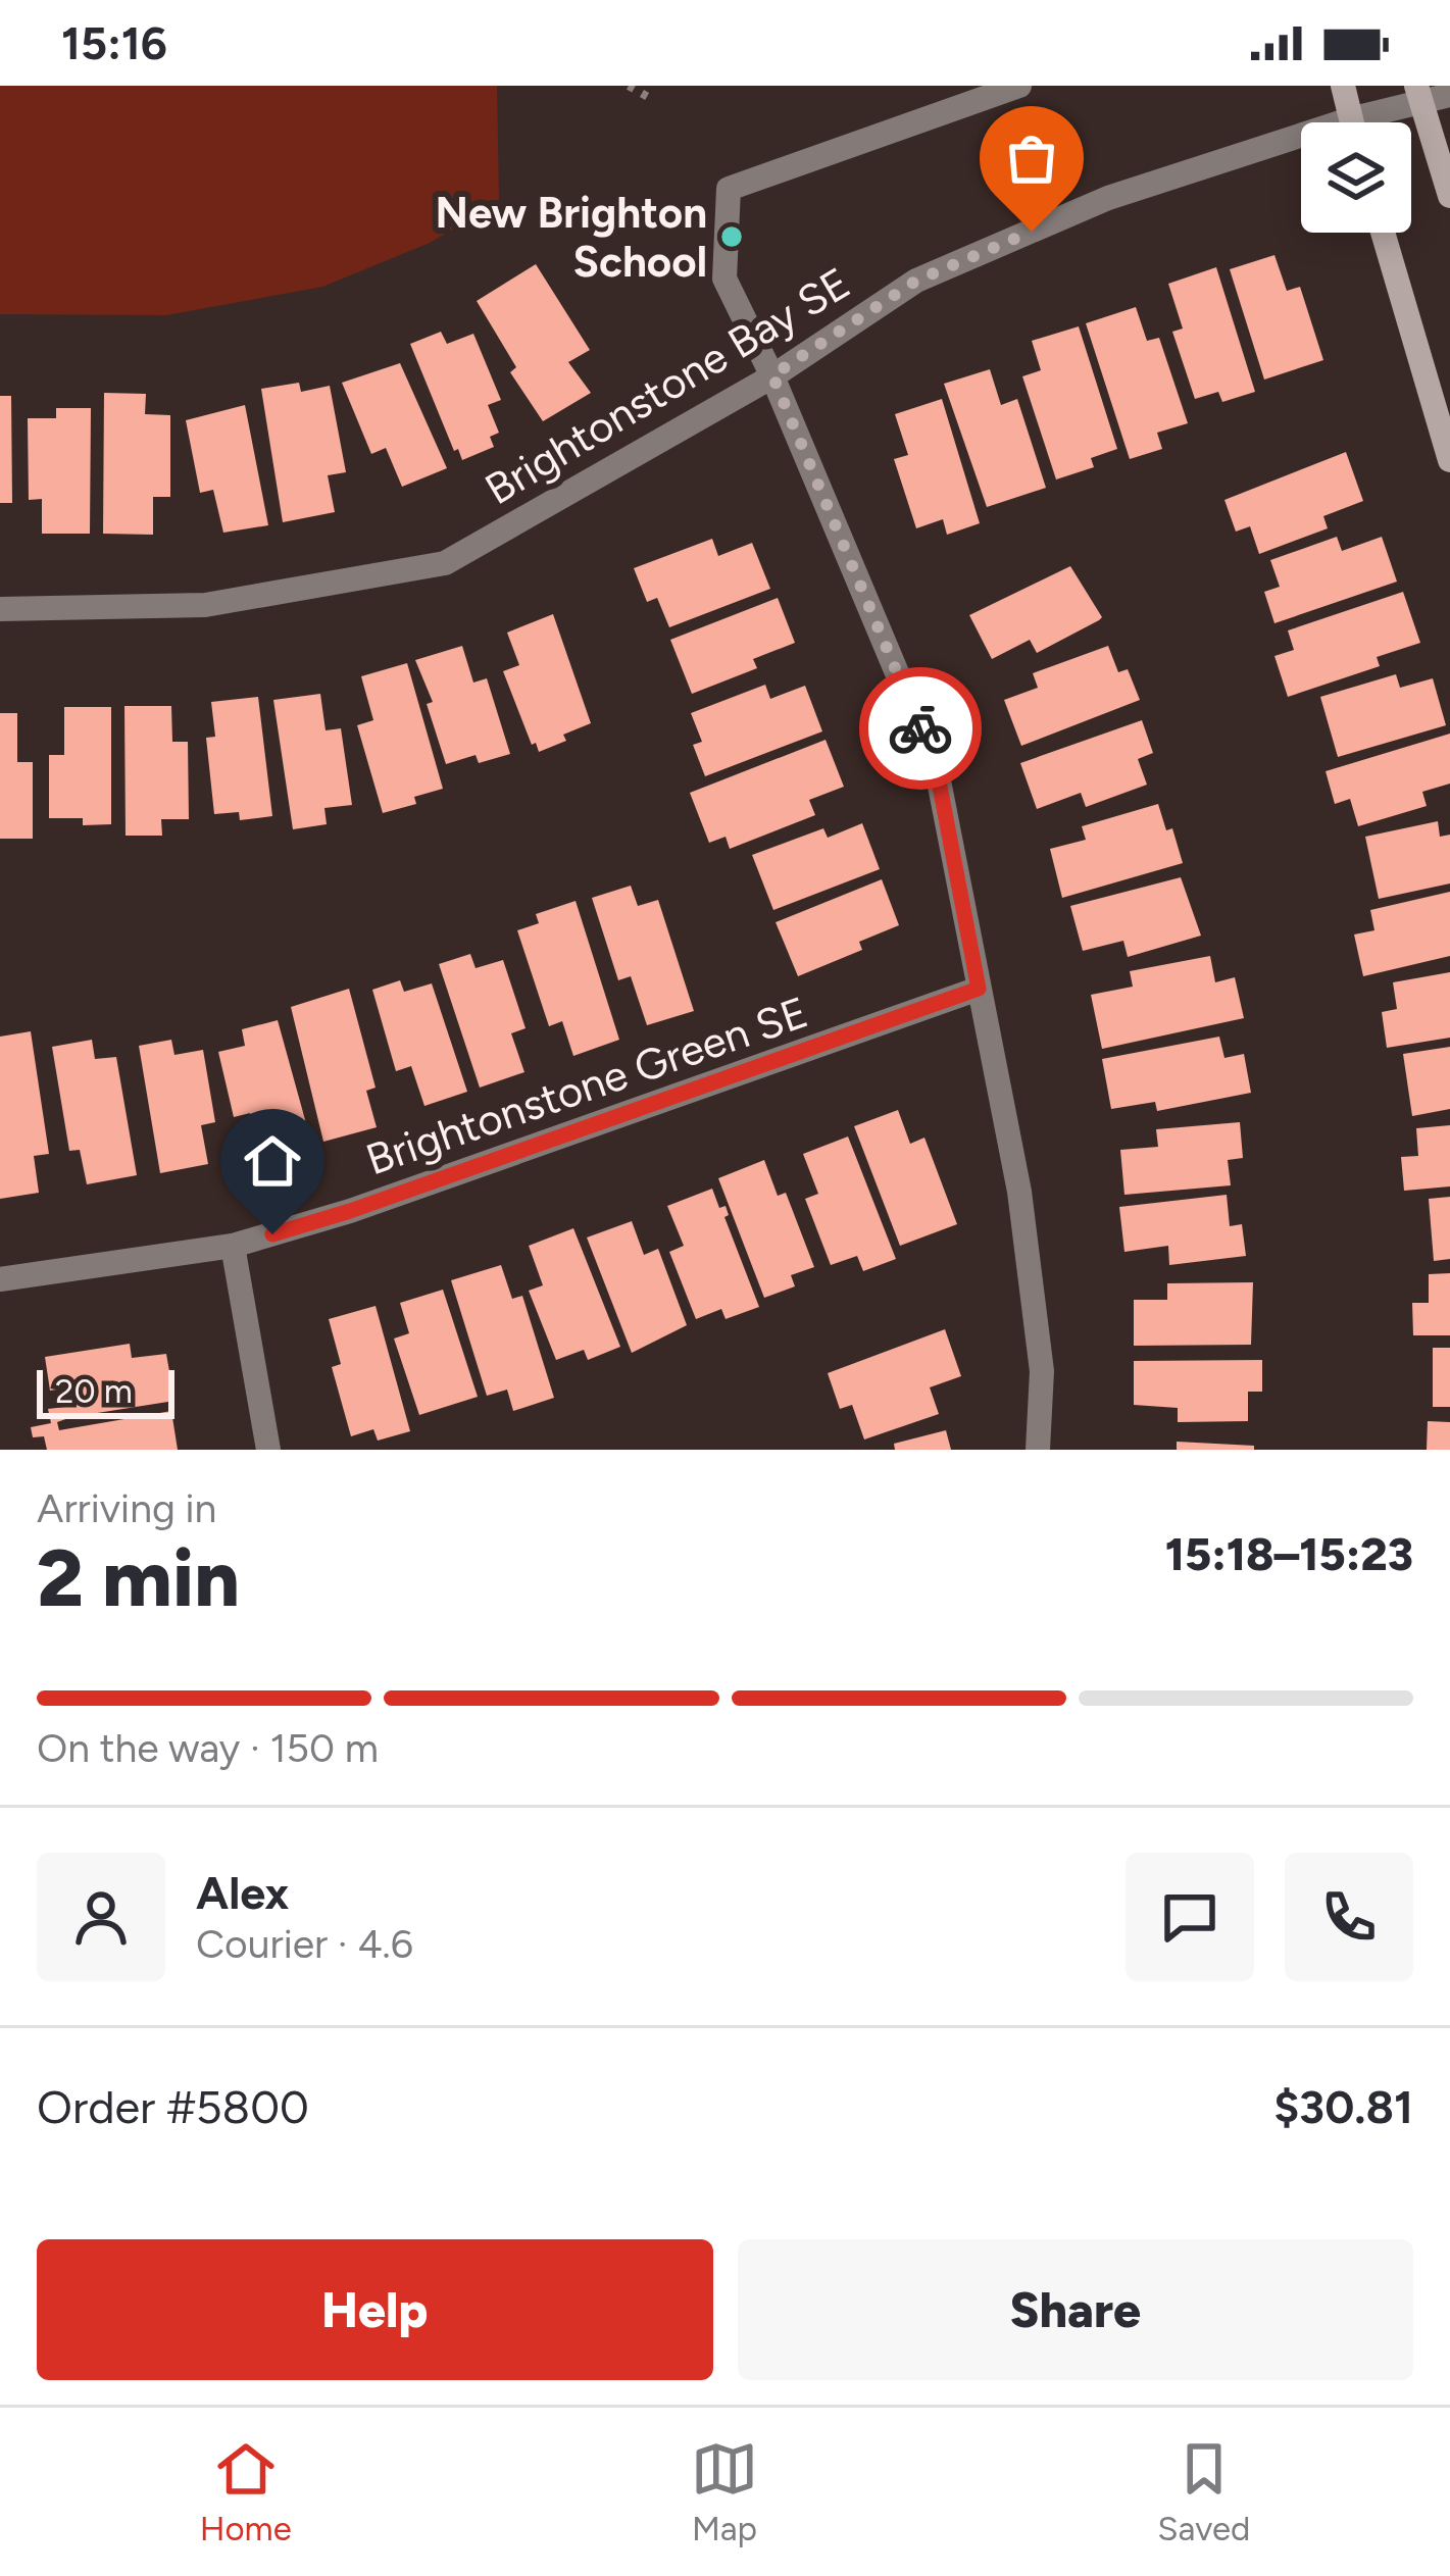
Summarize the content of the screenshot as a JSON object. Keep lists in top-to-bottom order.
{
  "streets": {
    "street": ["Brightonstone Bay SE", "Brightonstone Green SE"]
  },
  "places": ["New Brighton School"],
  "scale_bar": "20 m",
  "page": {
    "status": "15:16",
    "scale": "20 m",
    "heading": ["2 min", "Arriving in", "15:18–15:23"],
    "panel": [
      "Alex",
      "Courier · 4.6",
      "Order #5800",
      "$30.81"
    ],
    "bar": "On the way · 150 m",
    "buttons": ["Help", "Share"],
    "tabs": ["Home", "Map", "Saved"]
  }
}
